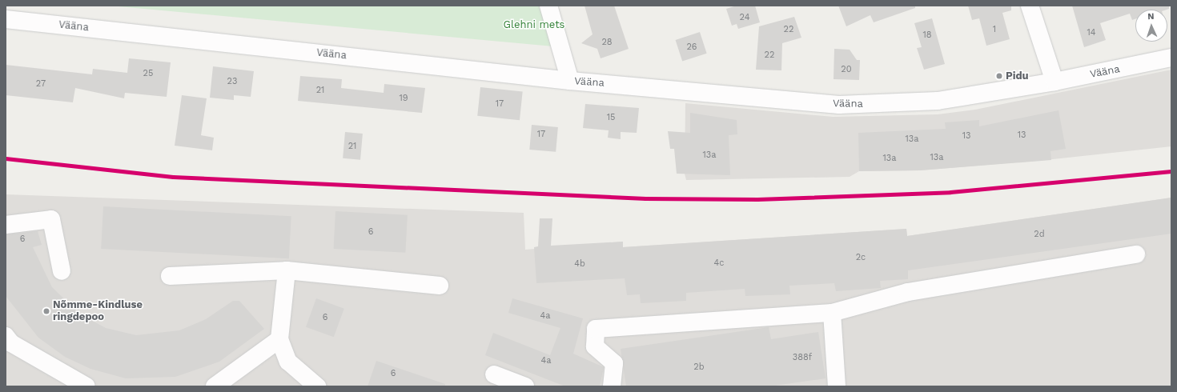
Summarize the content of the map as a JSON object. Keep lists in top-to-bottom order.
{
  "streets": {
    "street": ["Vääna"]
  },
  "parks": ["Glehni mets"],
  "places": ["Pidu", "Nõmme-Kindluse ringdepoo"],
  "house_numbers": [
    "24",
    "22",
    "1",
    "14",
    "18",
    "28",
    "26",
    "22",
    "20",
    "25",
    "23",
    "27",
    "21",
    "19",
    "17",
    "15",
    "17",
    "13",
    "13",
    "13a",
    "21",
    "13a",
    "13a",
    "13a",
    "6",
    "2d",
    "6",
    "2c",
    "4c",
    "4b",
    "4a",
    "6",
    "388f",
    "4a",
    "2b",
    "6"
  ],
  "north": "top"
}
